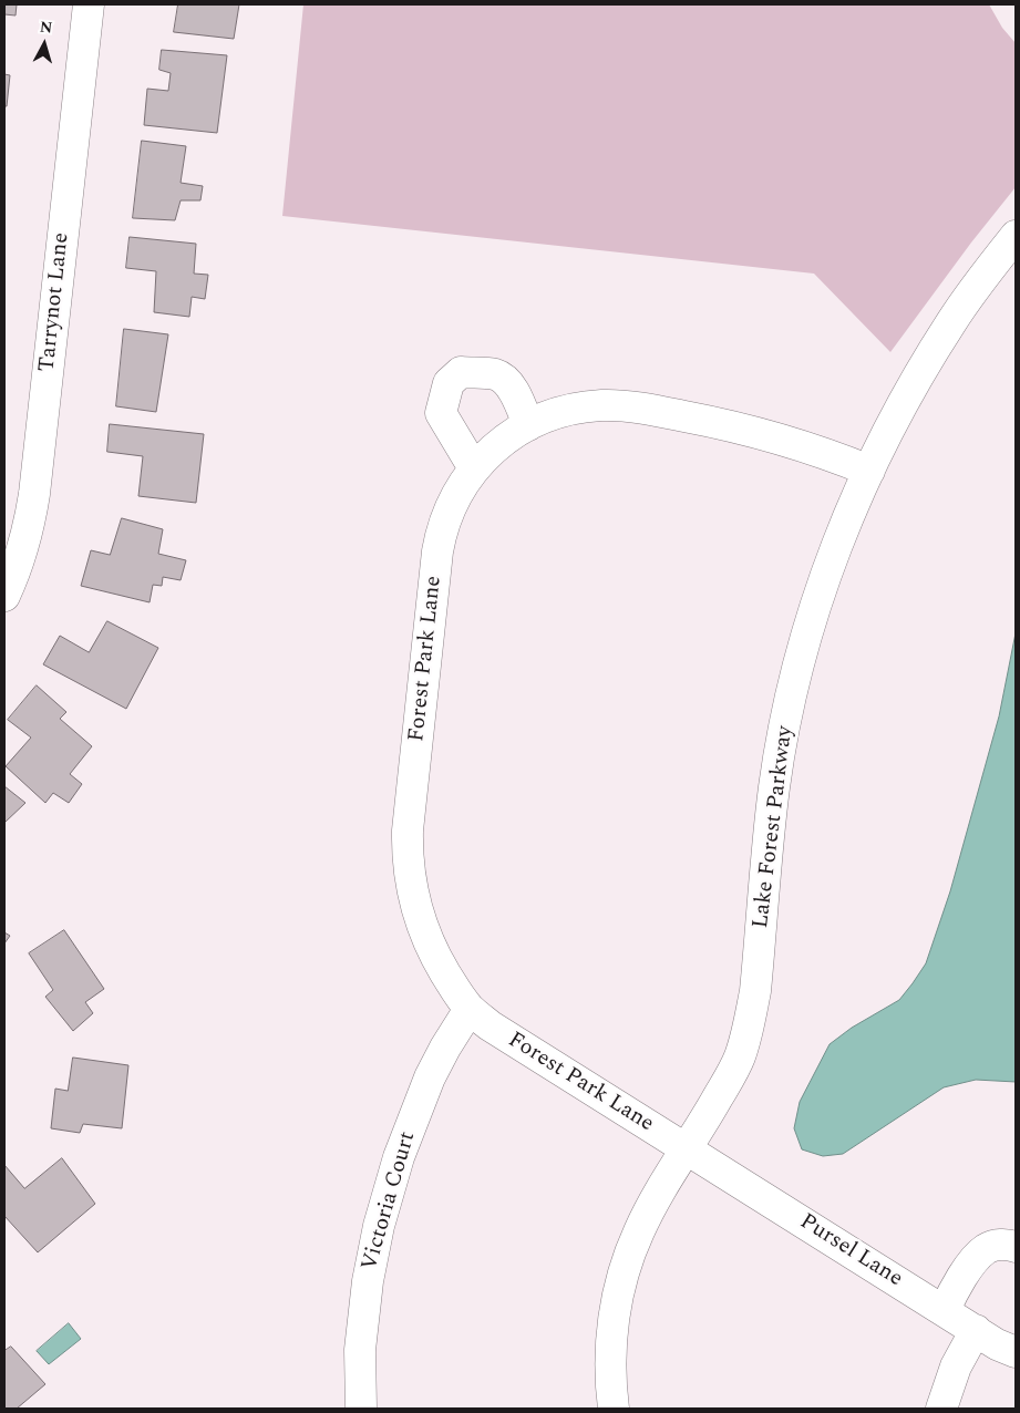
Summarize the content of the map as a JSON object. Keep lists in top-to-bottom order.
{
  "streets": {
    "street": [
      "Tarrynot Lane",
      "Forest Park Lane",
      "Lake Forest Parkway",
      "Victoria Court",
      "Pursel Lane"
    ]
  },
  "crossings": [
    ["Forest Park Lane", "Lake Forest Parkway"],
    ["Forest Park Lane", "Victoria Court"],
    ["Forest Park Lane", "Pursel Lane"],
    ["Lake Forest Parkway", "Pursel Lane"]
  ],
  "north": "top"
}
